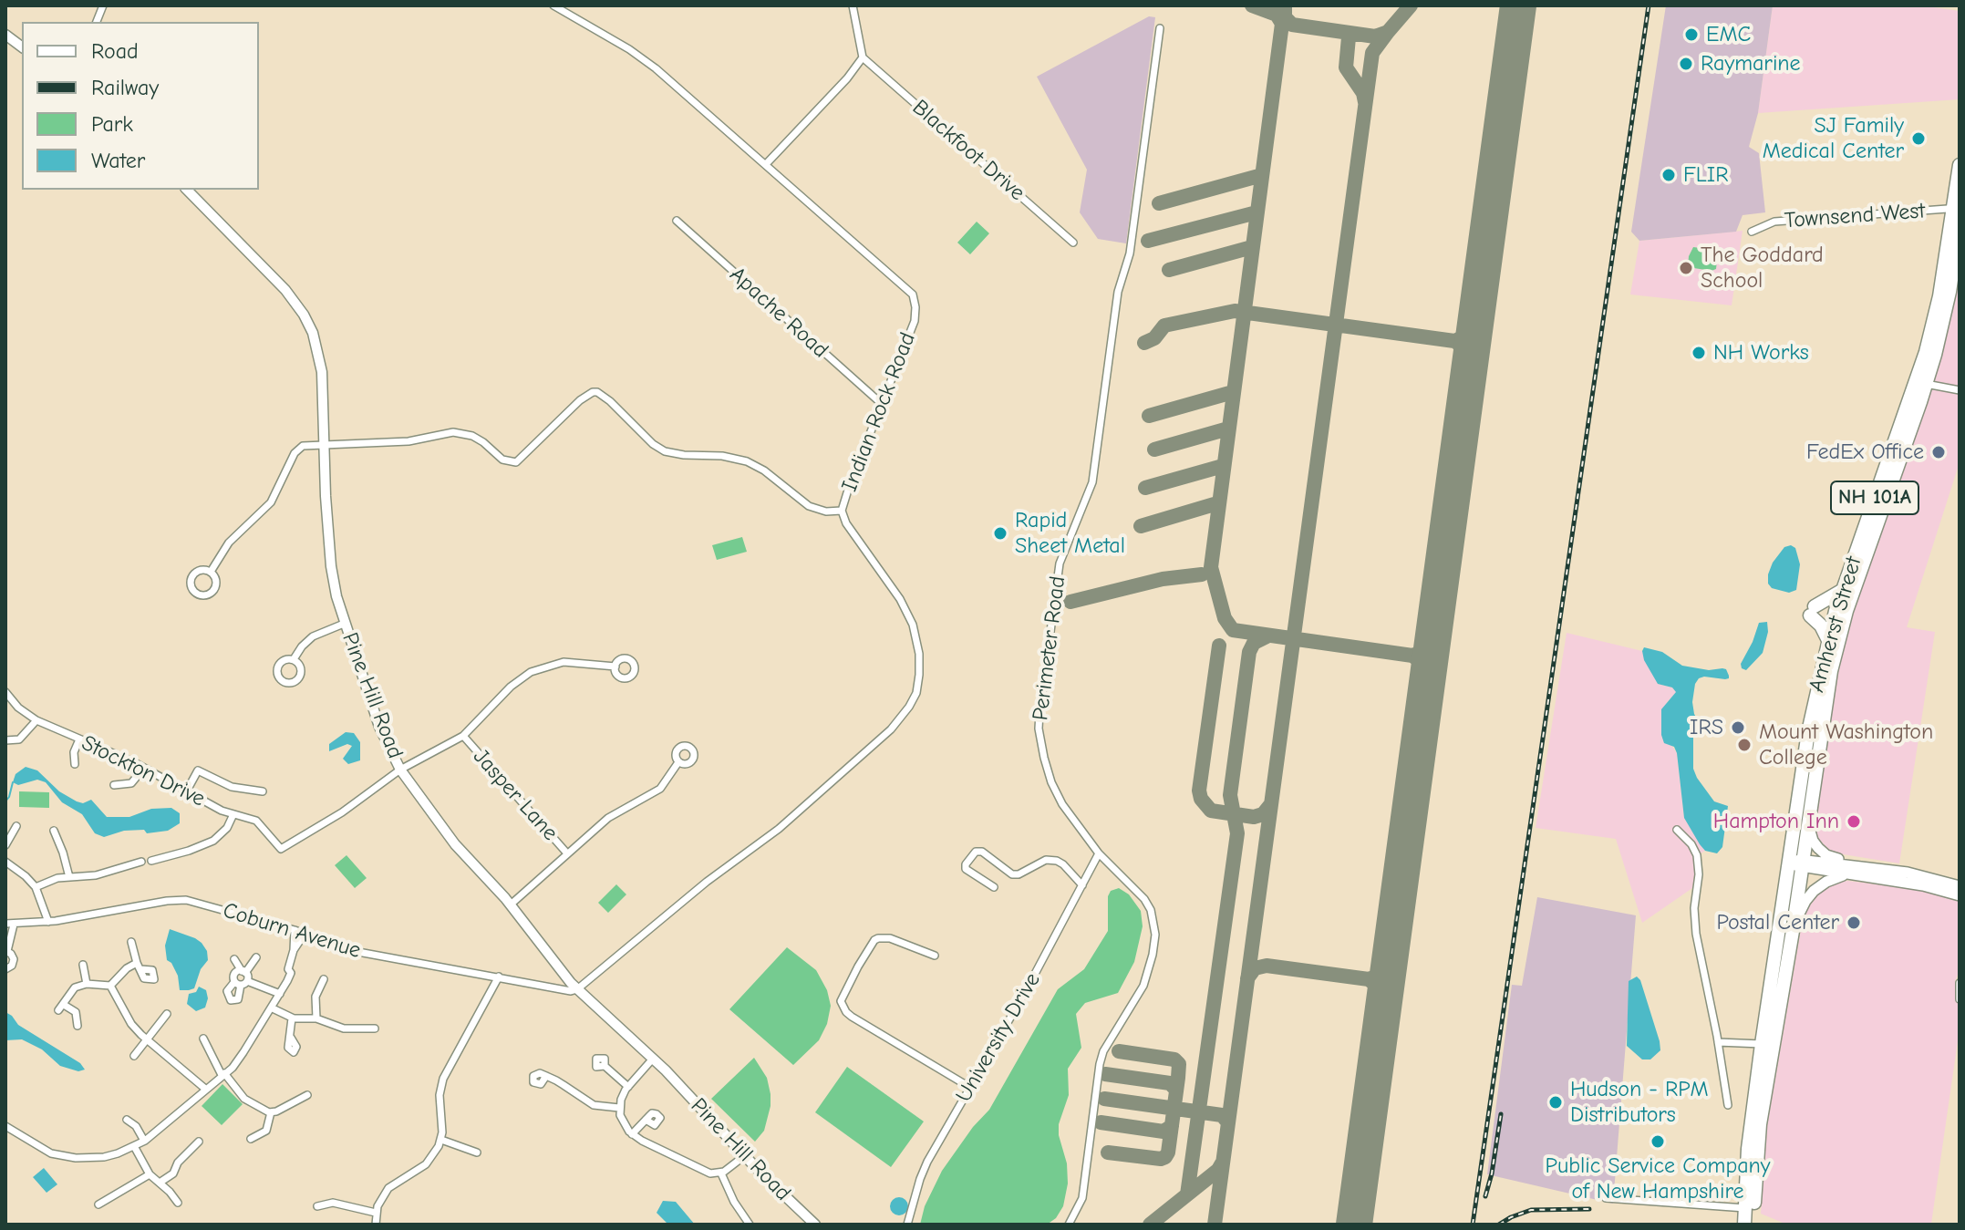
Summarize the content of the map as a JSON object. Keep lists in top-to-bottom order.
{
  "streets": {
    "highway": ["NH 101A", "Amherst Street"],
    "street": [
      "Blackfoot Drive",
      "Townsend West",
      "Apache Road",
      "Indian Rock Road",
      "Perimeter Road",
      "Pine Hill Road",
      "Stockton Drive",
      "Jasper Lane",
      "Coburn Avenue",
      "University Drive"
    ]
  },
  "crossings": [
    ["Townsend West", "Amherst Street"],
    ["Apache Road", "Indian Rock Road"],
    ["Indian Rock Road", "Pine Hill Road"],
    ["Indian Rock Road", "Coburn Avenue"],
    ["Perimeter Road", "University Drive"],
    ["Pine Hill Road", "Stockton Drive"],
    ["Pine Hill Road", "Coburn Avenue"]
  ],
  "places": [
    "EMC",
    "Raymarine",
    "SJ Family Medical Center",
    "FLIR",
    "The Goddard School",
    "NH Works",
    "FedEx Office",
    "Rapid Sheet Metal",
    "IRS",
    "Mount Washington College",
    "Hampton Inn",
    "Postal Center",
    "Hudson - RPM Distributors",
    "Public Service Company of New Hampshire"
  ],
  "legend": [
    "Road",
    "Railway",
    "Park",
    "Water"
  ]
}
